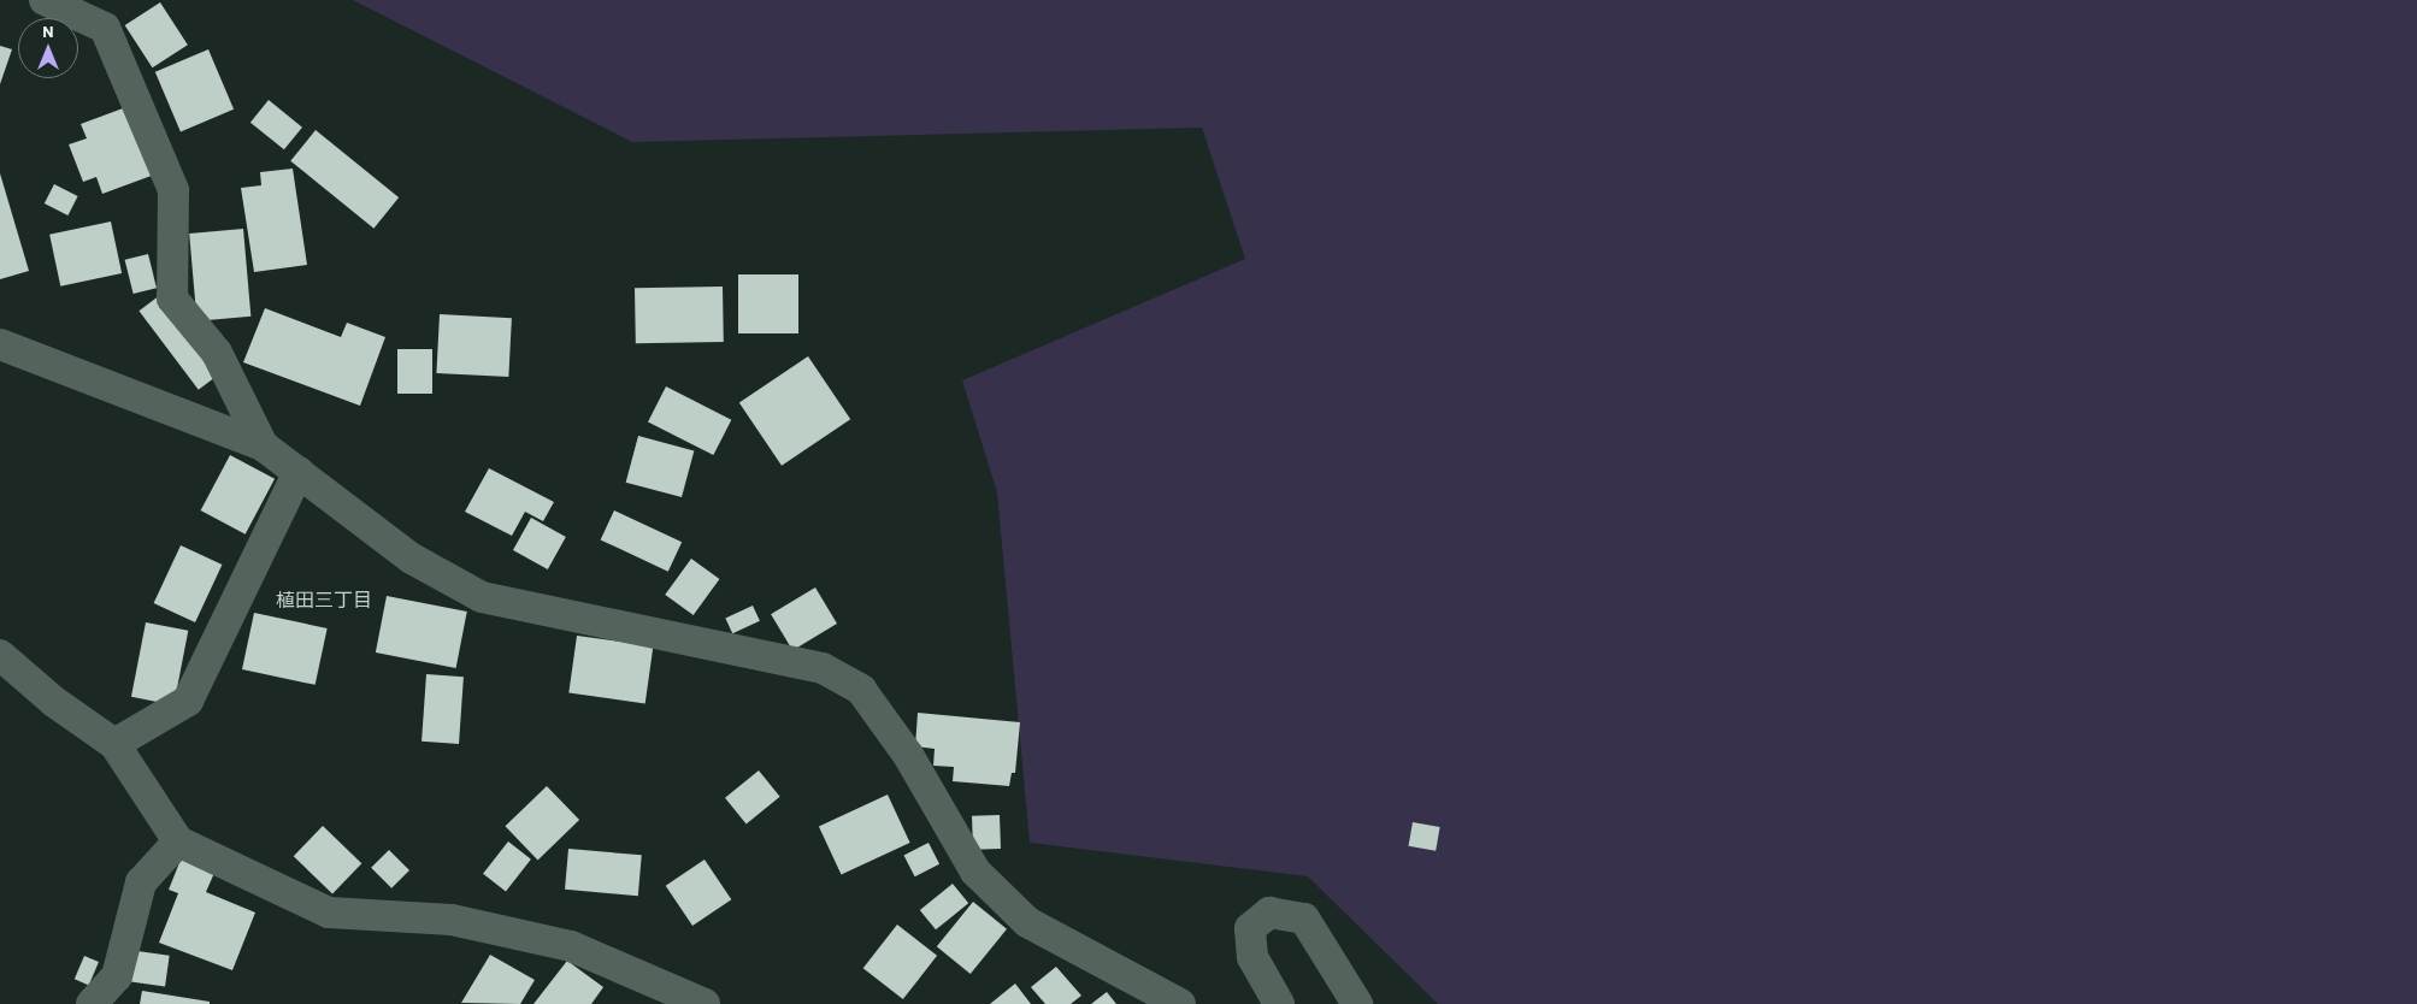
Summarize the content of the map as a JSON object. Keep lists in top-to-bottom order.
{
  "districts": ["植田三丁目"],
  "north": "top"
}
